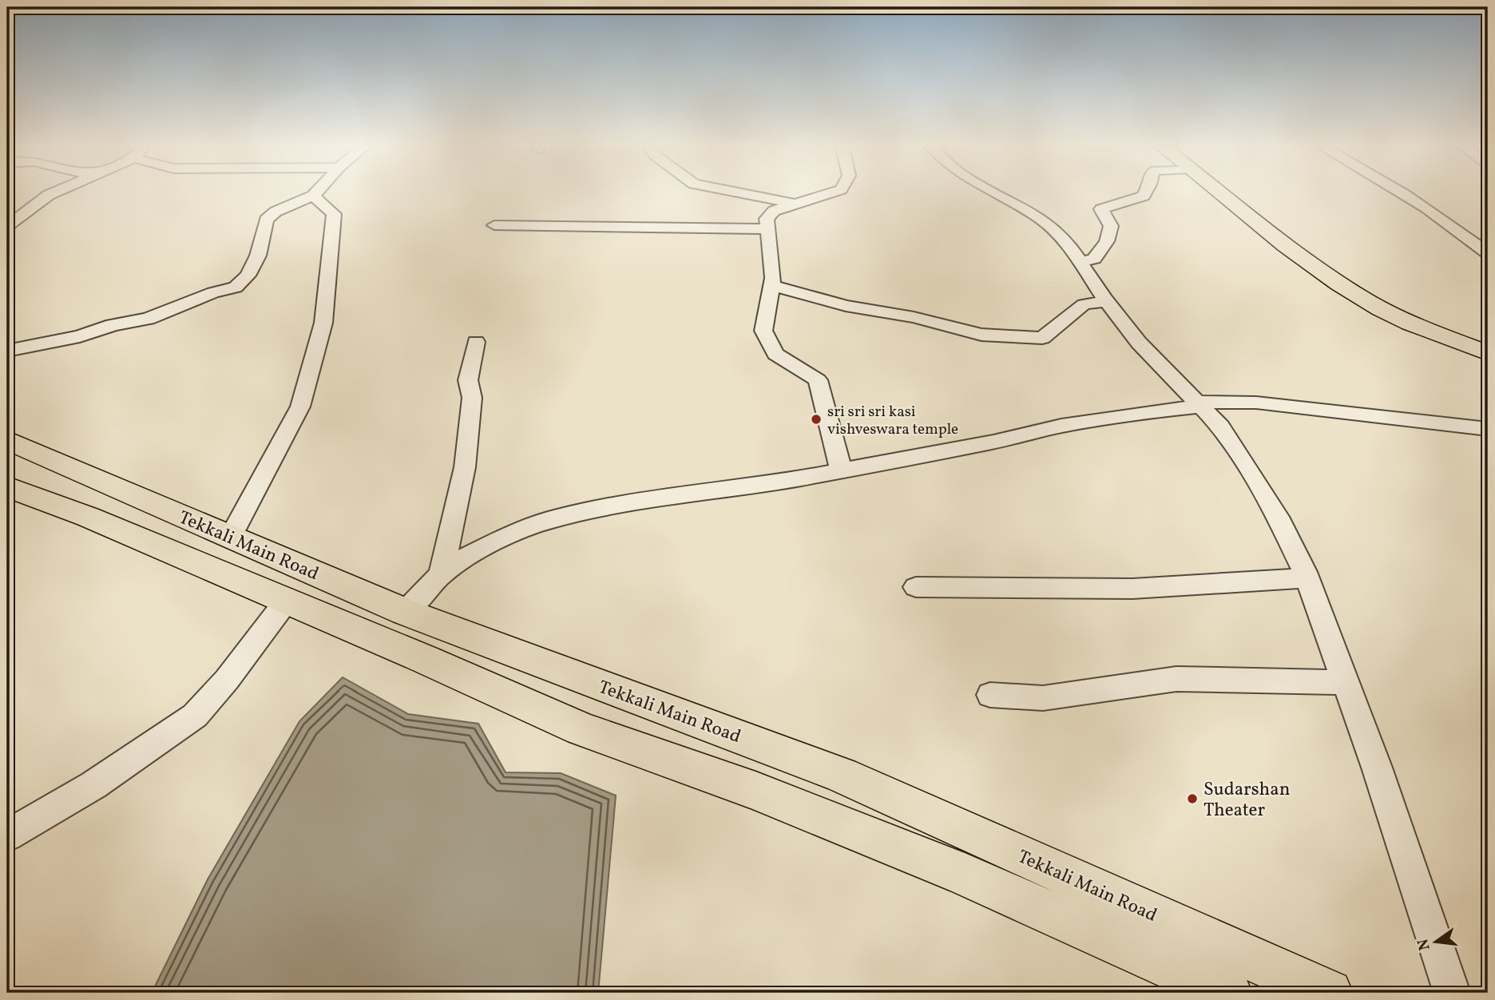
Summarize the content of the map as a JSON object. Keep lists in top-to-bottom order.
{
  "streets": {
    "main road": ["Tekkali Main Road"]
  },
  "places": ["sri sri sri kasi vishveswara temple", "Sudarshan Theater"],
  "north": "left"
}
